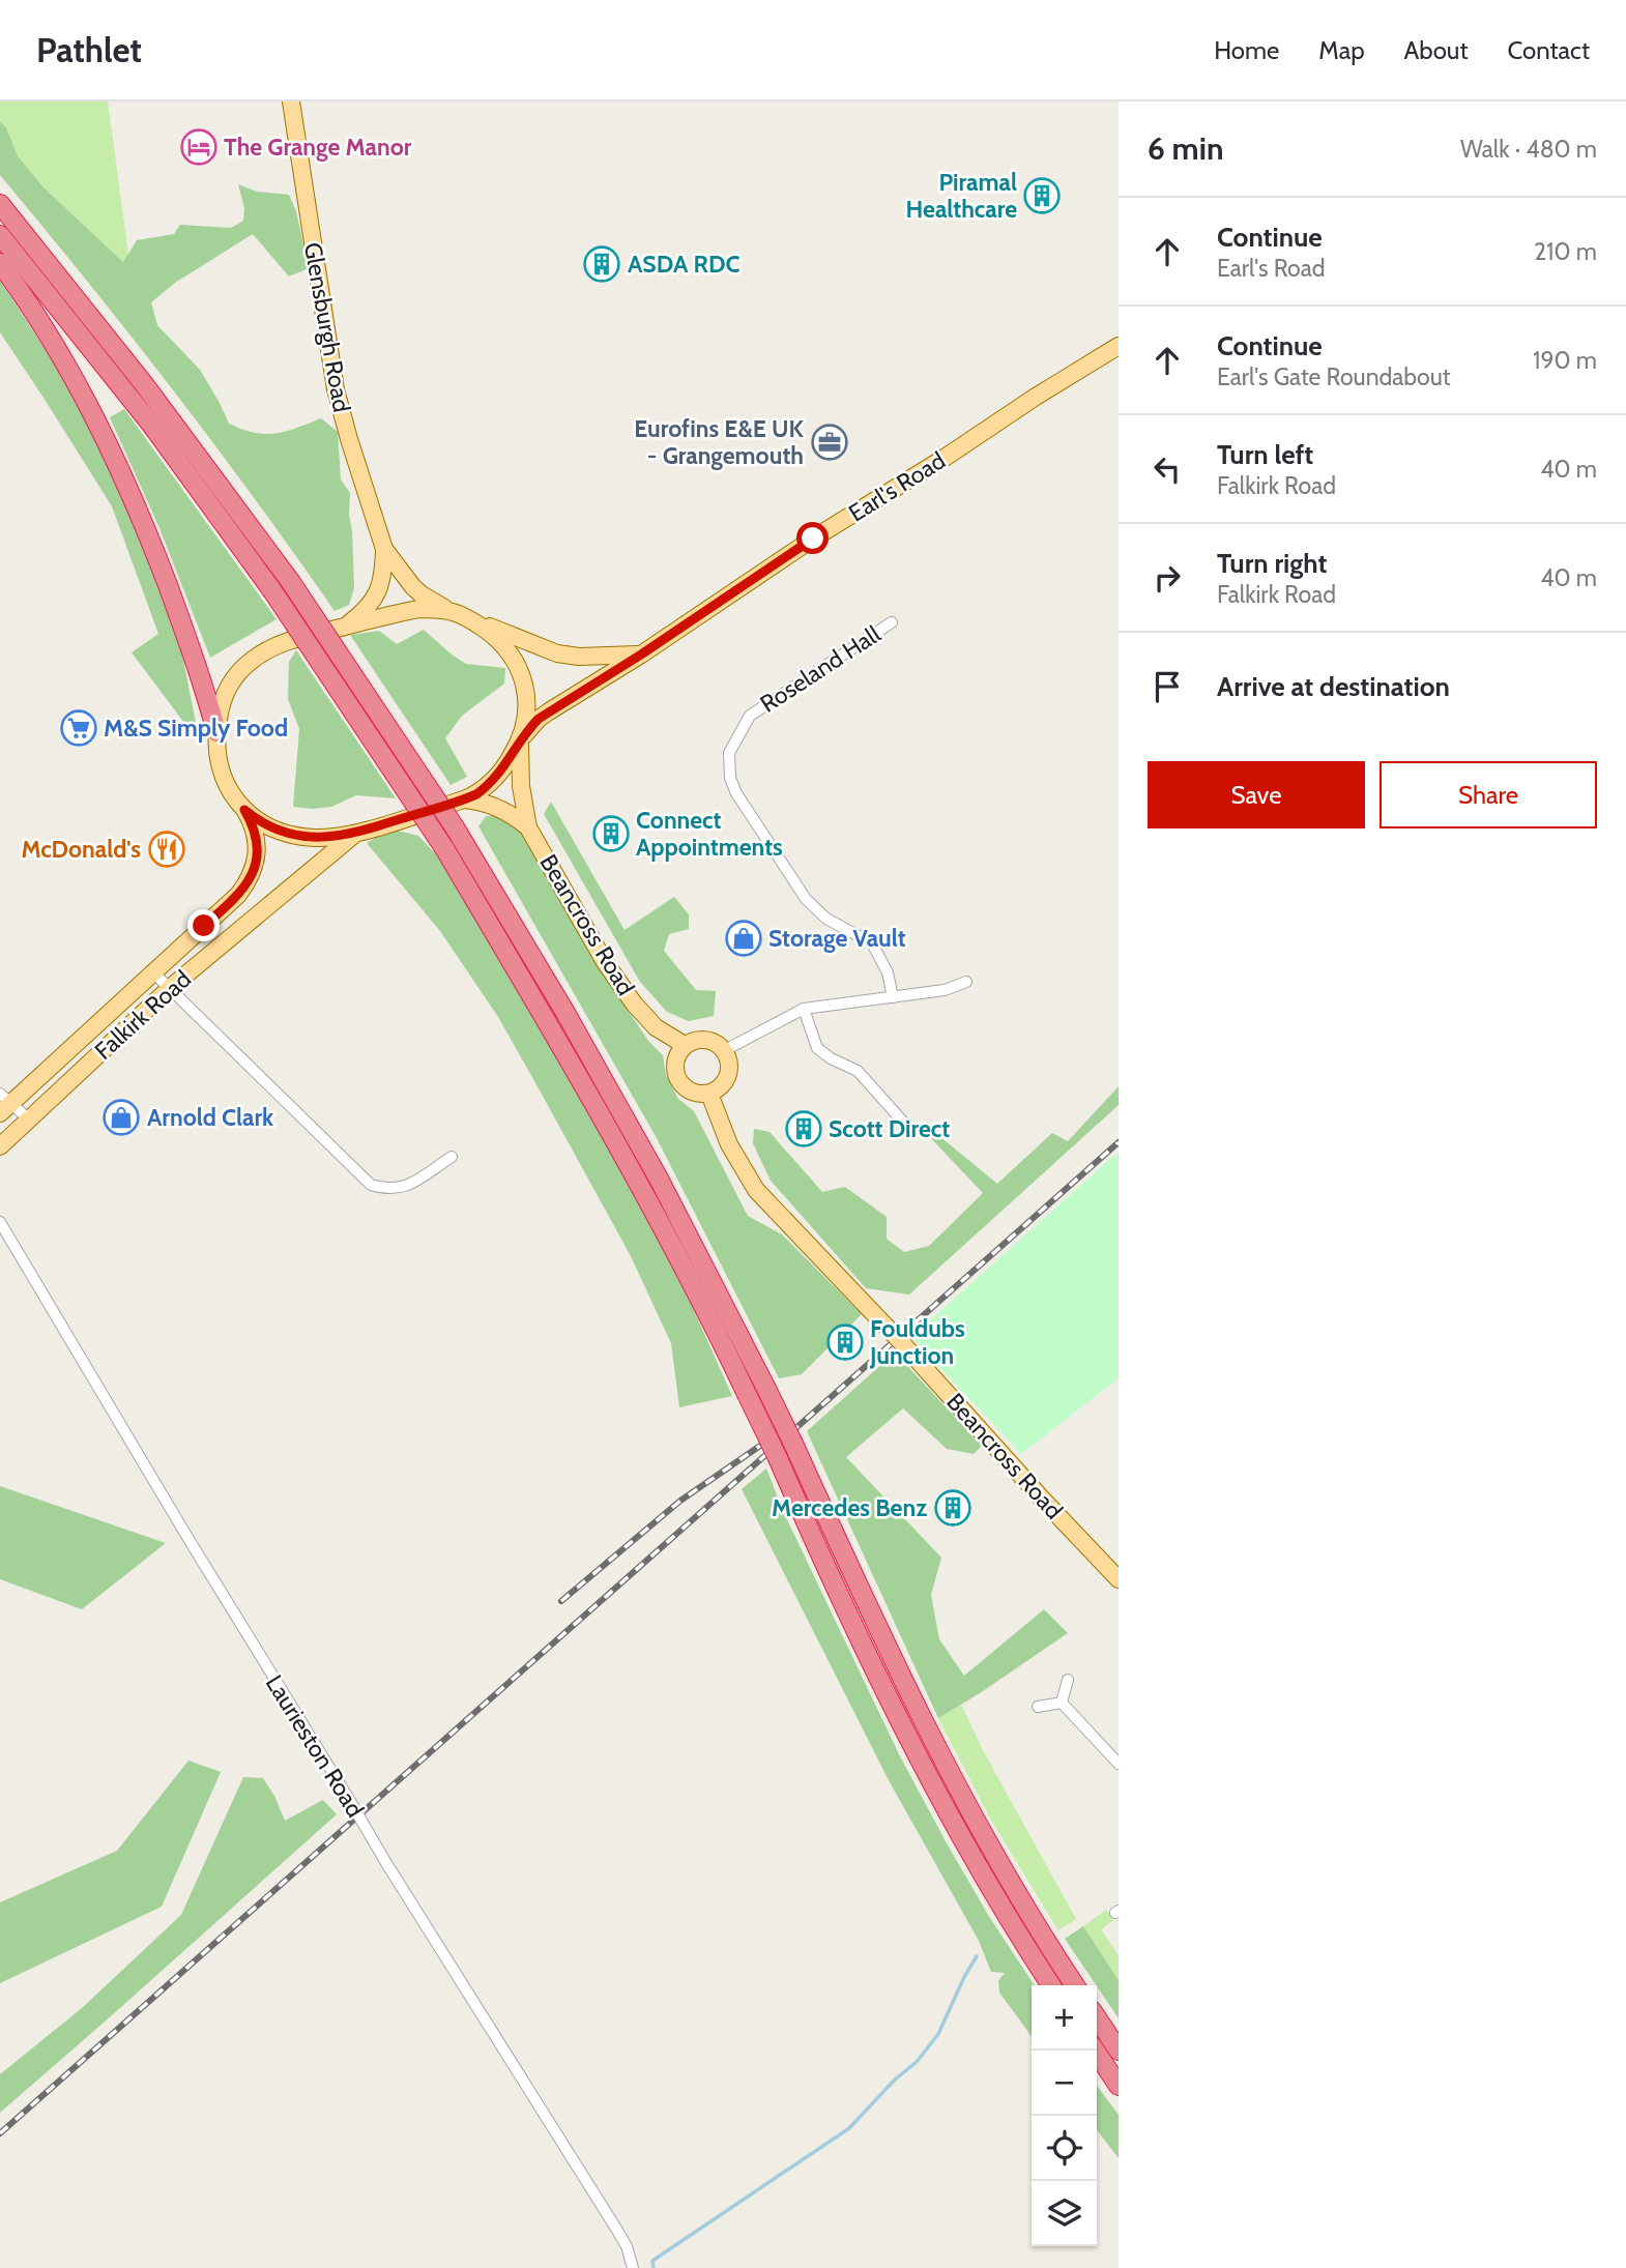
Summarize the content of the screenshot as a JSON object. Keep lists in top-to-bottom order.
{
  "streets": {
    "main road": [
      "Glensburgh Road",
      "Earl's Road",
      "Beancross Road",
      "Falkirk Road"
    ],
    "street": ["Roseland Hall", "Laurieston Road"]
  },
  "crossings": [
    ["Glensburgh Road", "Earl's Road"],
    ["Glensburgh Road", "Beancross Road"],
    ["Earl's Road", "Beancross Road"]
  ],
  "places": {
    "hotel": ["The Grange Manor"],
    "building": [
      "Piramal Healthcare",
      "ASDA RDC",
      "Connect Appointments",
      "Scott Direct",
      "Fouldubs Junction",
      "Mercedes Benz"
    ],
    "office": ["Eurofins E&E UK - Grangemouth"],
    "supermarket": ["M&S Simply Food"],
    "restaurant": ["McDonald's"],
    "shop": ["Storage Vault", "Arnold Clark"]
  },
  "page": {
    "header": "Pathlet",
    "nav": [
      "Home",
      "Map",
      "About",
      "Contact"
    ],
    "heading": ["6 min", "Walk · 480 m"],
    "list": [
      ["Continue", "Earl's Road", "210 m"],
      ["Continue", "Earl's Gate Roundabout", "190 m"],
      ["Turn left", "Falkirk Road", "40 m"],
      ["Turn right", "Falkirk Road", "40 m"],
      "Arrive at destination"
    ],
    "buttons": ["Save", "Share"],
    "map_buttons": ["+", "−"]
  }
}
